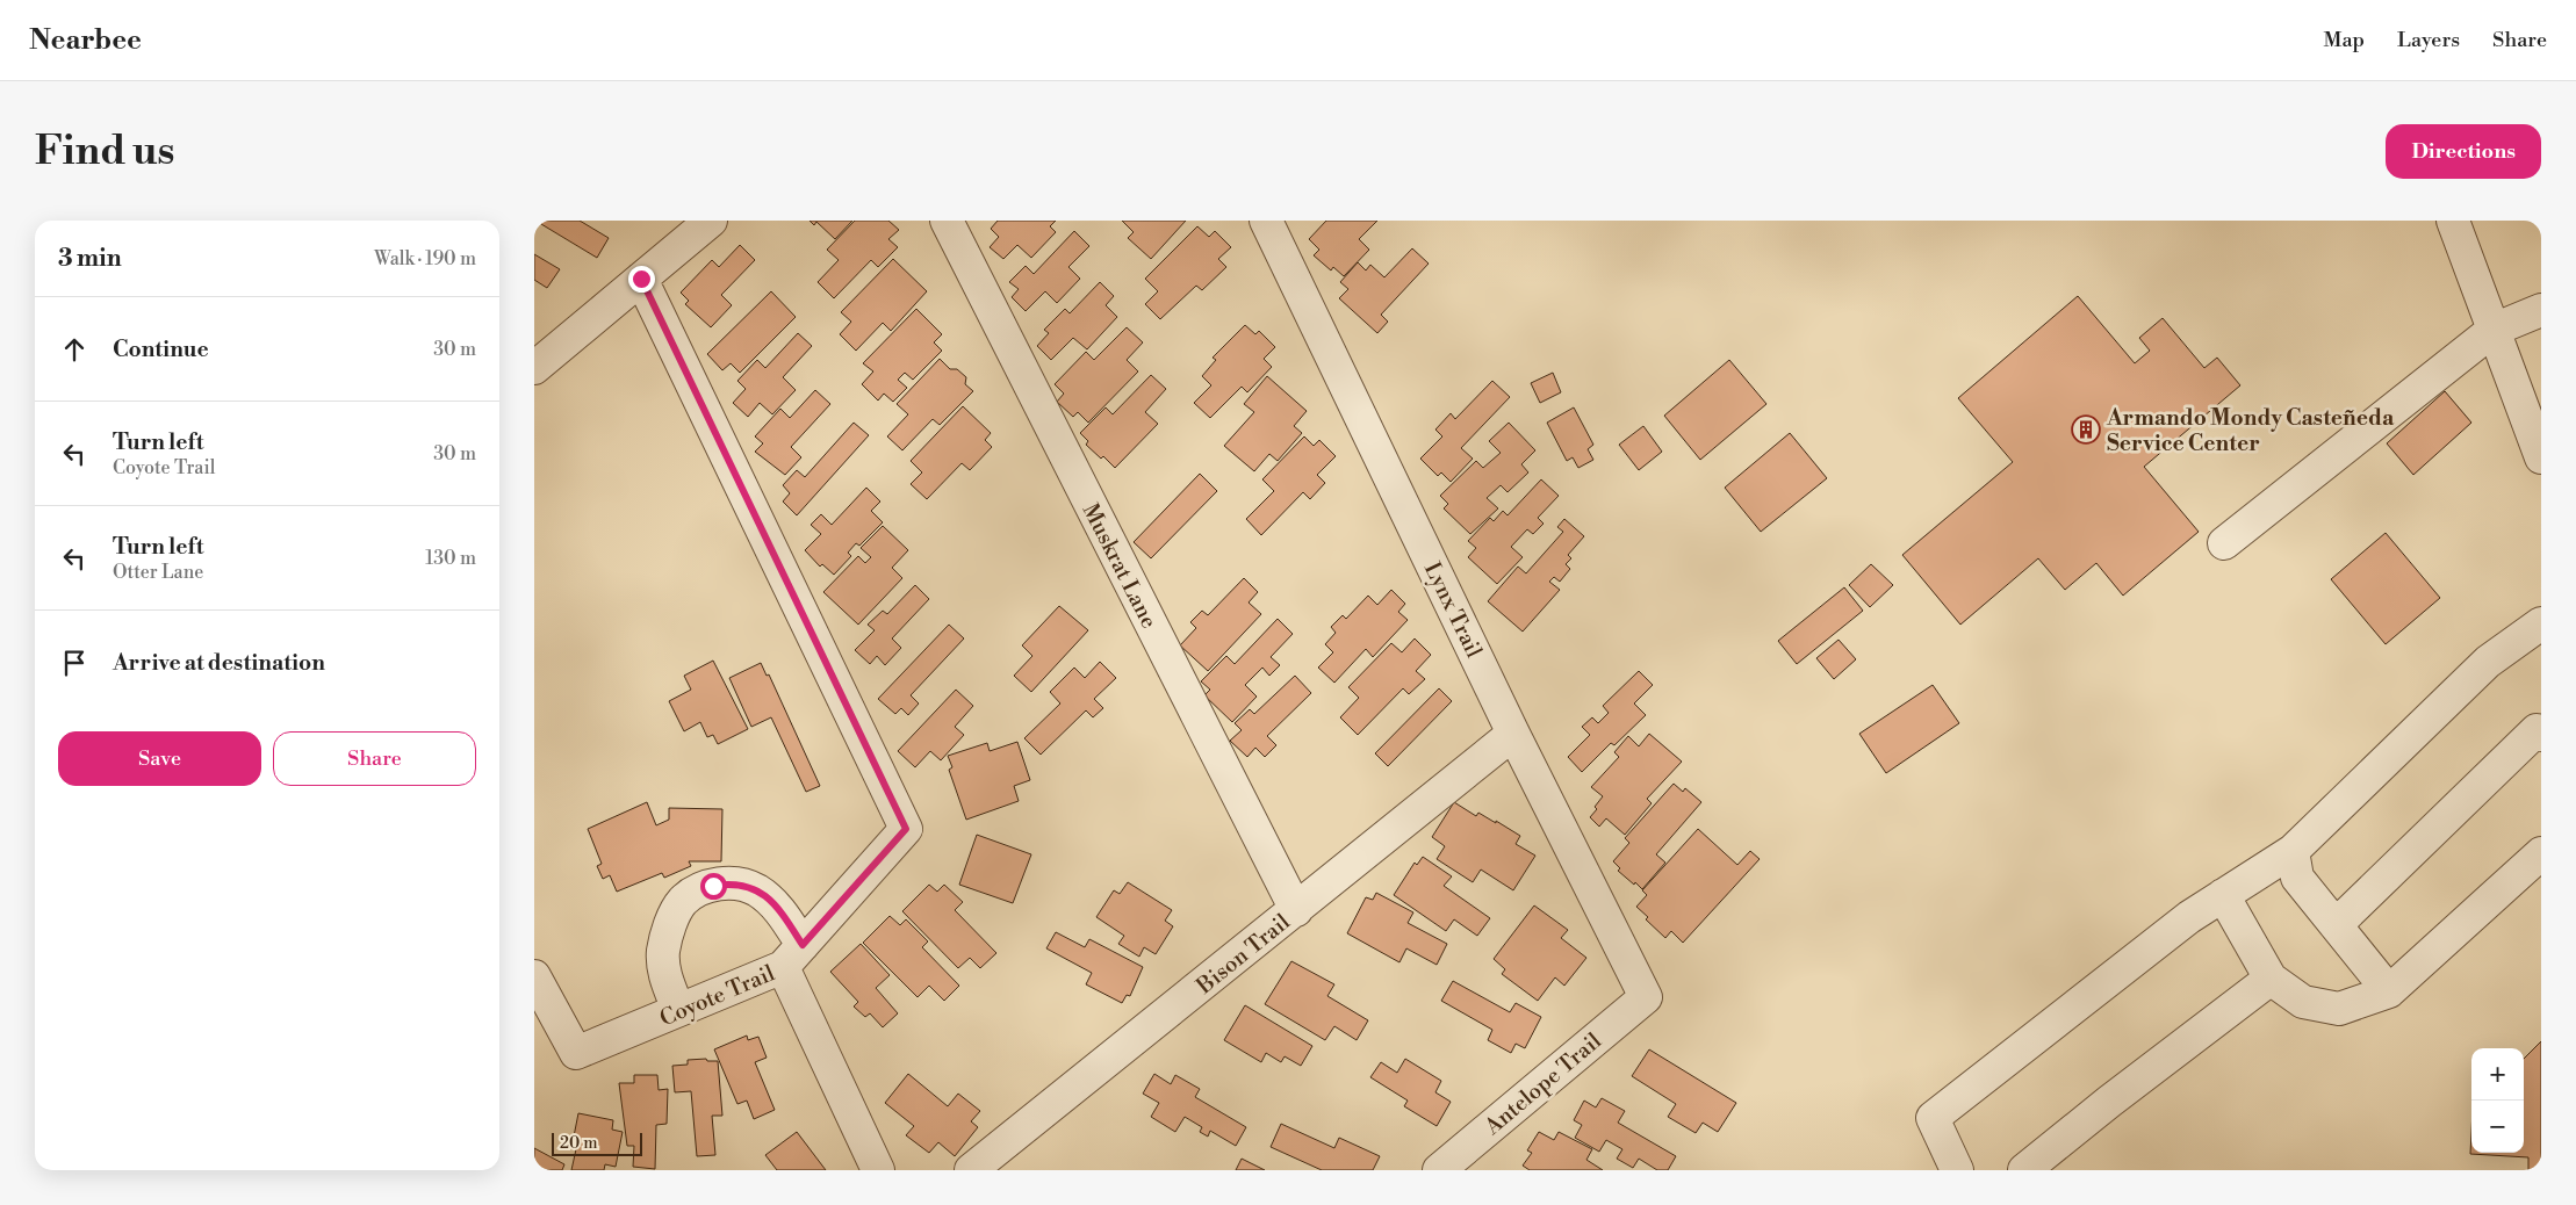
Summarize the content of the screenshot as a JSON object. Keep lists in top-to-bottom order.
{
  "streets": {
    "street": [
      "Muskrat Lane",
      "Lynx Trail",
      "Bison Trail",
      "Coyote Trail",
      "Antelope Trail"
    ]
  },
  "crossings": [
    ["Muskrat Lane", "Bison Trail"],
    ["Lynx Trail", "Bison Trail"],
    ["Lynx Trail", "Antelope Trail"]
  ],
  "places": {
    "building": ["Armando Mondy Casteñeda Service Center"]
  },
  "scale_bar": "20 m",
  "page": {
    "header": "Nearbee",
    "nav": ["Map", "Layers", "Share"],
    "buttons": [
      "Directions",
      ["Save", "Share"]
    ],
    "title": "Find us",
    "heading": ["3 min", "Walk · 190 m"],
    "list": [
      ["Continue", "30 m"],
      ["Turn left", "Coyote Trail", "30 m"],
      ["Turn left", "Otter Lane", "130 m"],
      "Arrive at destination"
    ],
    "map_buttons": ["+", "−"],
    "scale": "20 m"
  }
}
